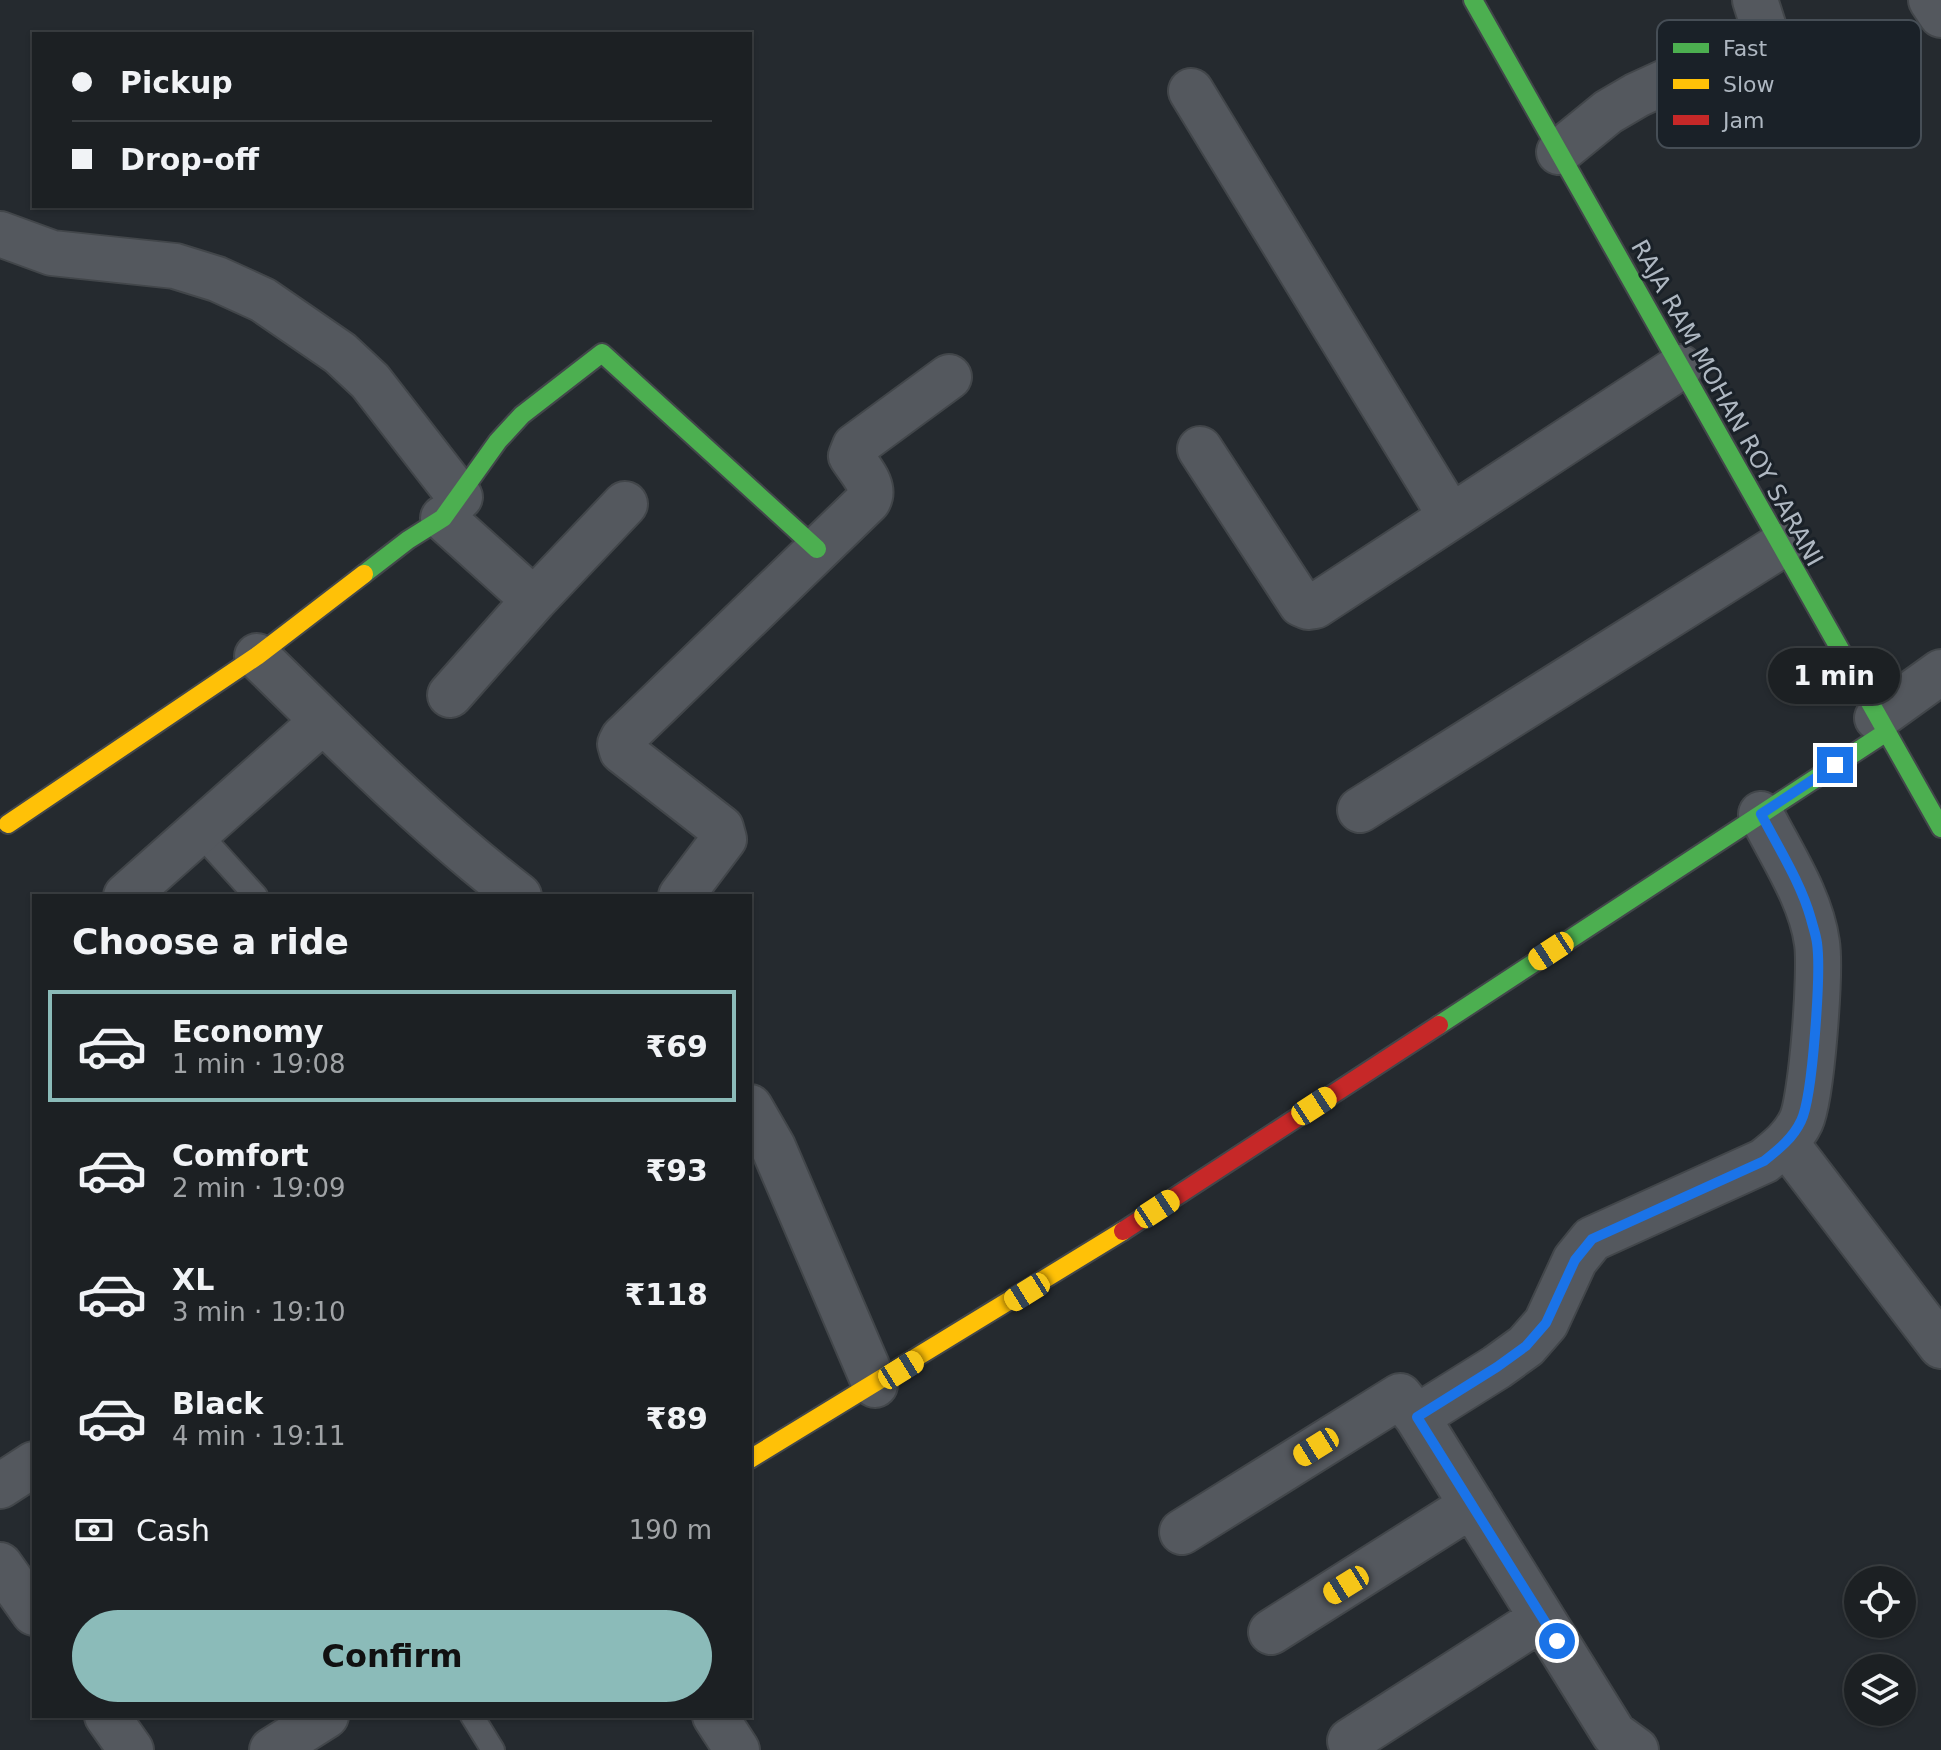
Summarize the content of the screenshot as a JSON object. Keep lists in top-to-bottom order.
{
  "streets": {
    "street": ["RAJA RAM MOHAN ROY SARANI"]
  },
  "legend": ["Fast", "Slow", "Jam"],
  "page": {
    "banner": ["Pickup", "Drop-off"],
    "bubble": "1 min",
    "heading": "Choose a ride",
    "list": [
      {
        "name": "Economy",
        "note": "1 min · 19:08",
        "value": "₹69"
      },
      {
        "name": "Comfort",
        "note": "2 min · 19:09",
        "value": "₹93"
      },
      {
        "name": "XL",
        "note": "3 min · 19:10",
        "value": "₹118"
      },
      {
        "name": "Black",
        "note": "4 min · 19:11",
        "value": "₹89"
      }
    ],
    "pay": ["Cash", "190 m"],
    "buttons": "Confirm"
  }
}
